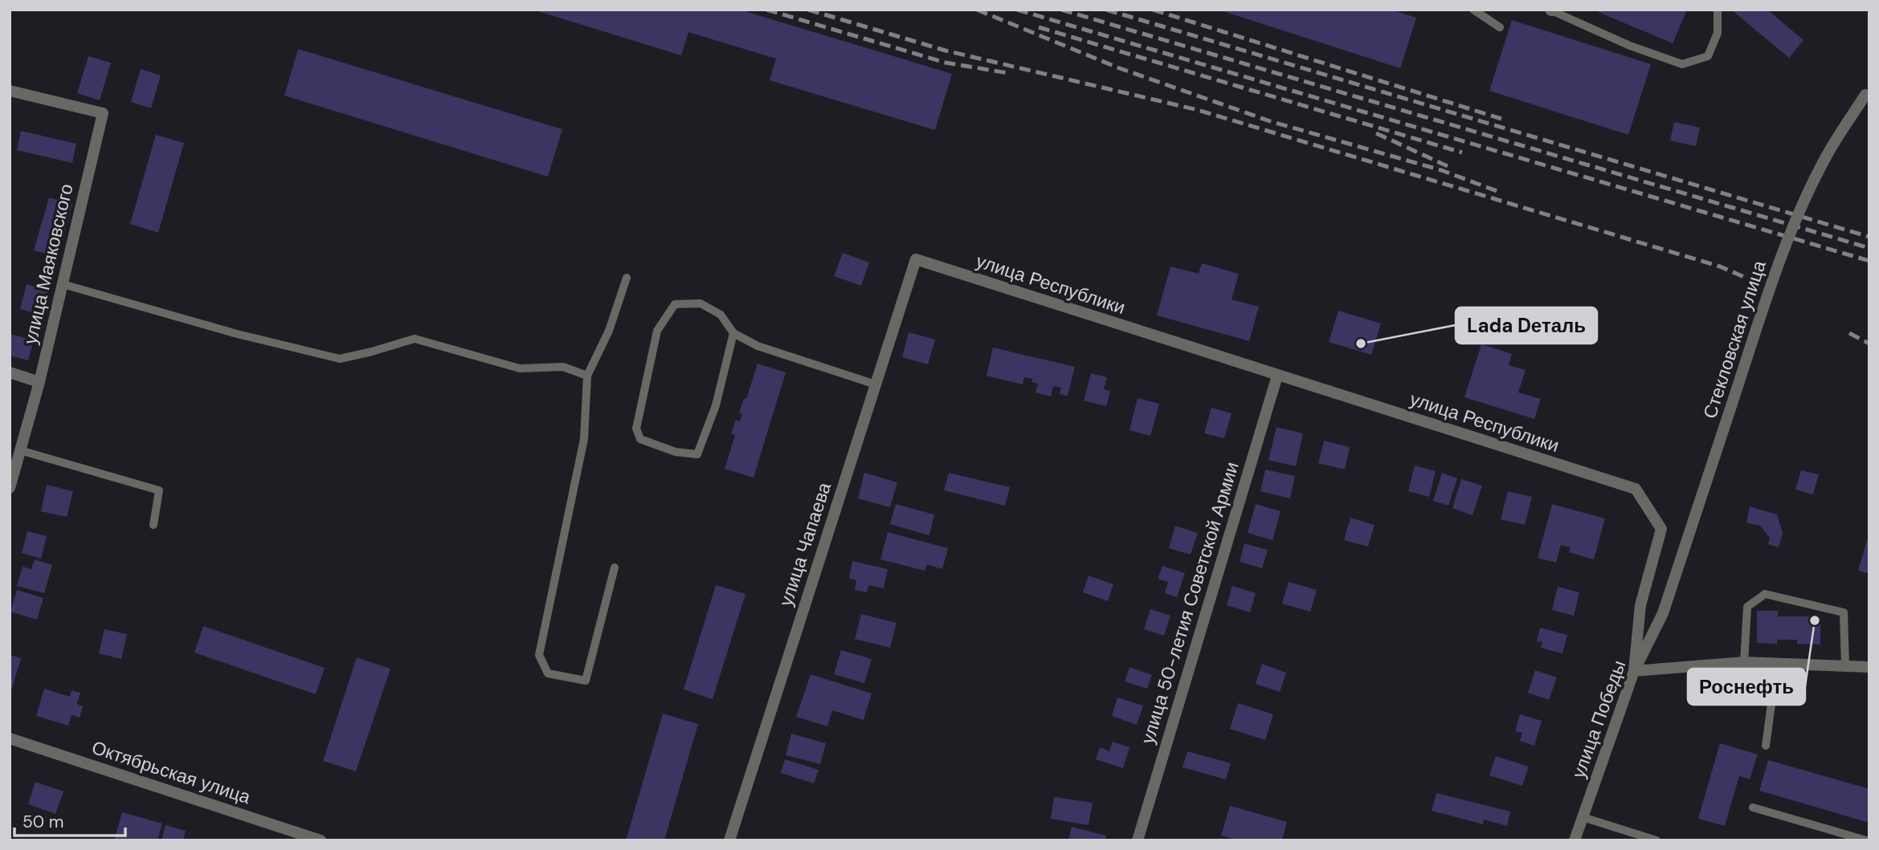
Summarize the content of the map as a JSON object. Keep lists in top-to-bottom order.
{
  "streets": {
    "street": [
      "улица Маяковского",
      "улица Республики",
      "Стекловская улица",
      "улица Чапаева",
      "улица 50-летия Советской Армии",
      "улица Победы",
      "Октябрьская улица"
    ]
  },
  "crossings": [
    ["улица Республики", "улица Чапаева"],
    ["улица Республики", "улица 50-летия Советской Армии"],
    ["улица Республики", "улица Победы"],
    ["Стекловская улица", "улица Победы"]
  ],
  "places": ["Lada Dеталь", "Роснефть"],
  "scale_bar": "50 m"
}
